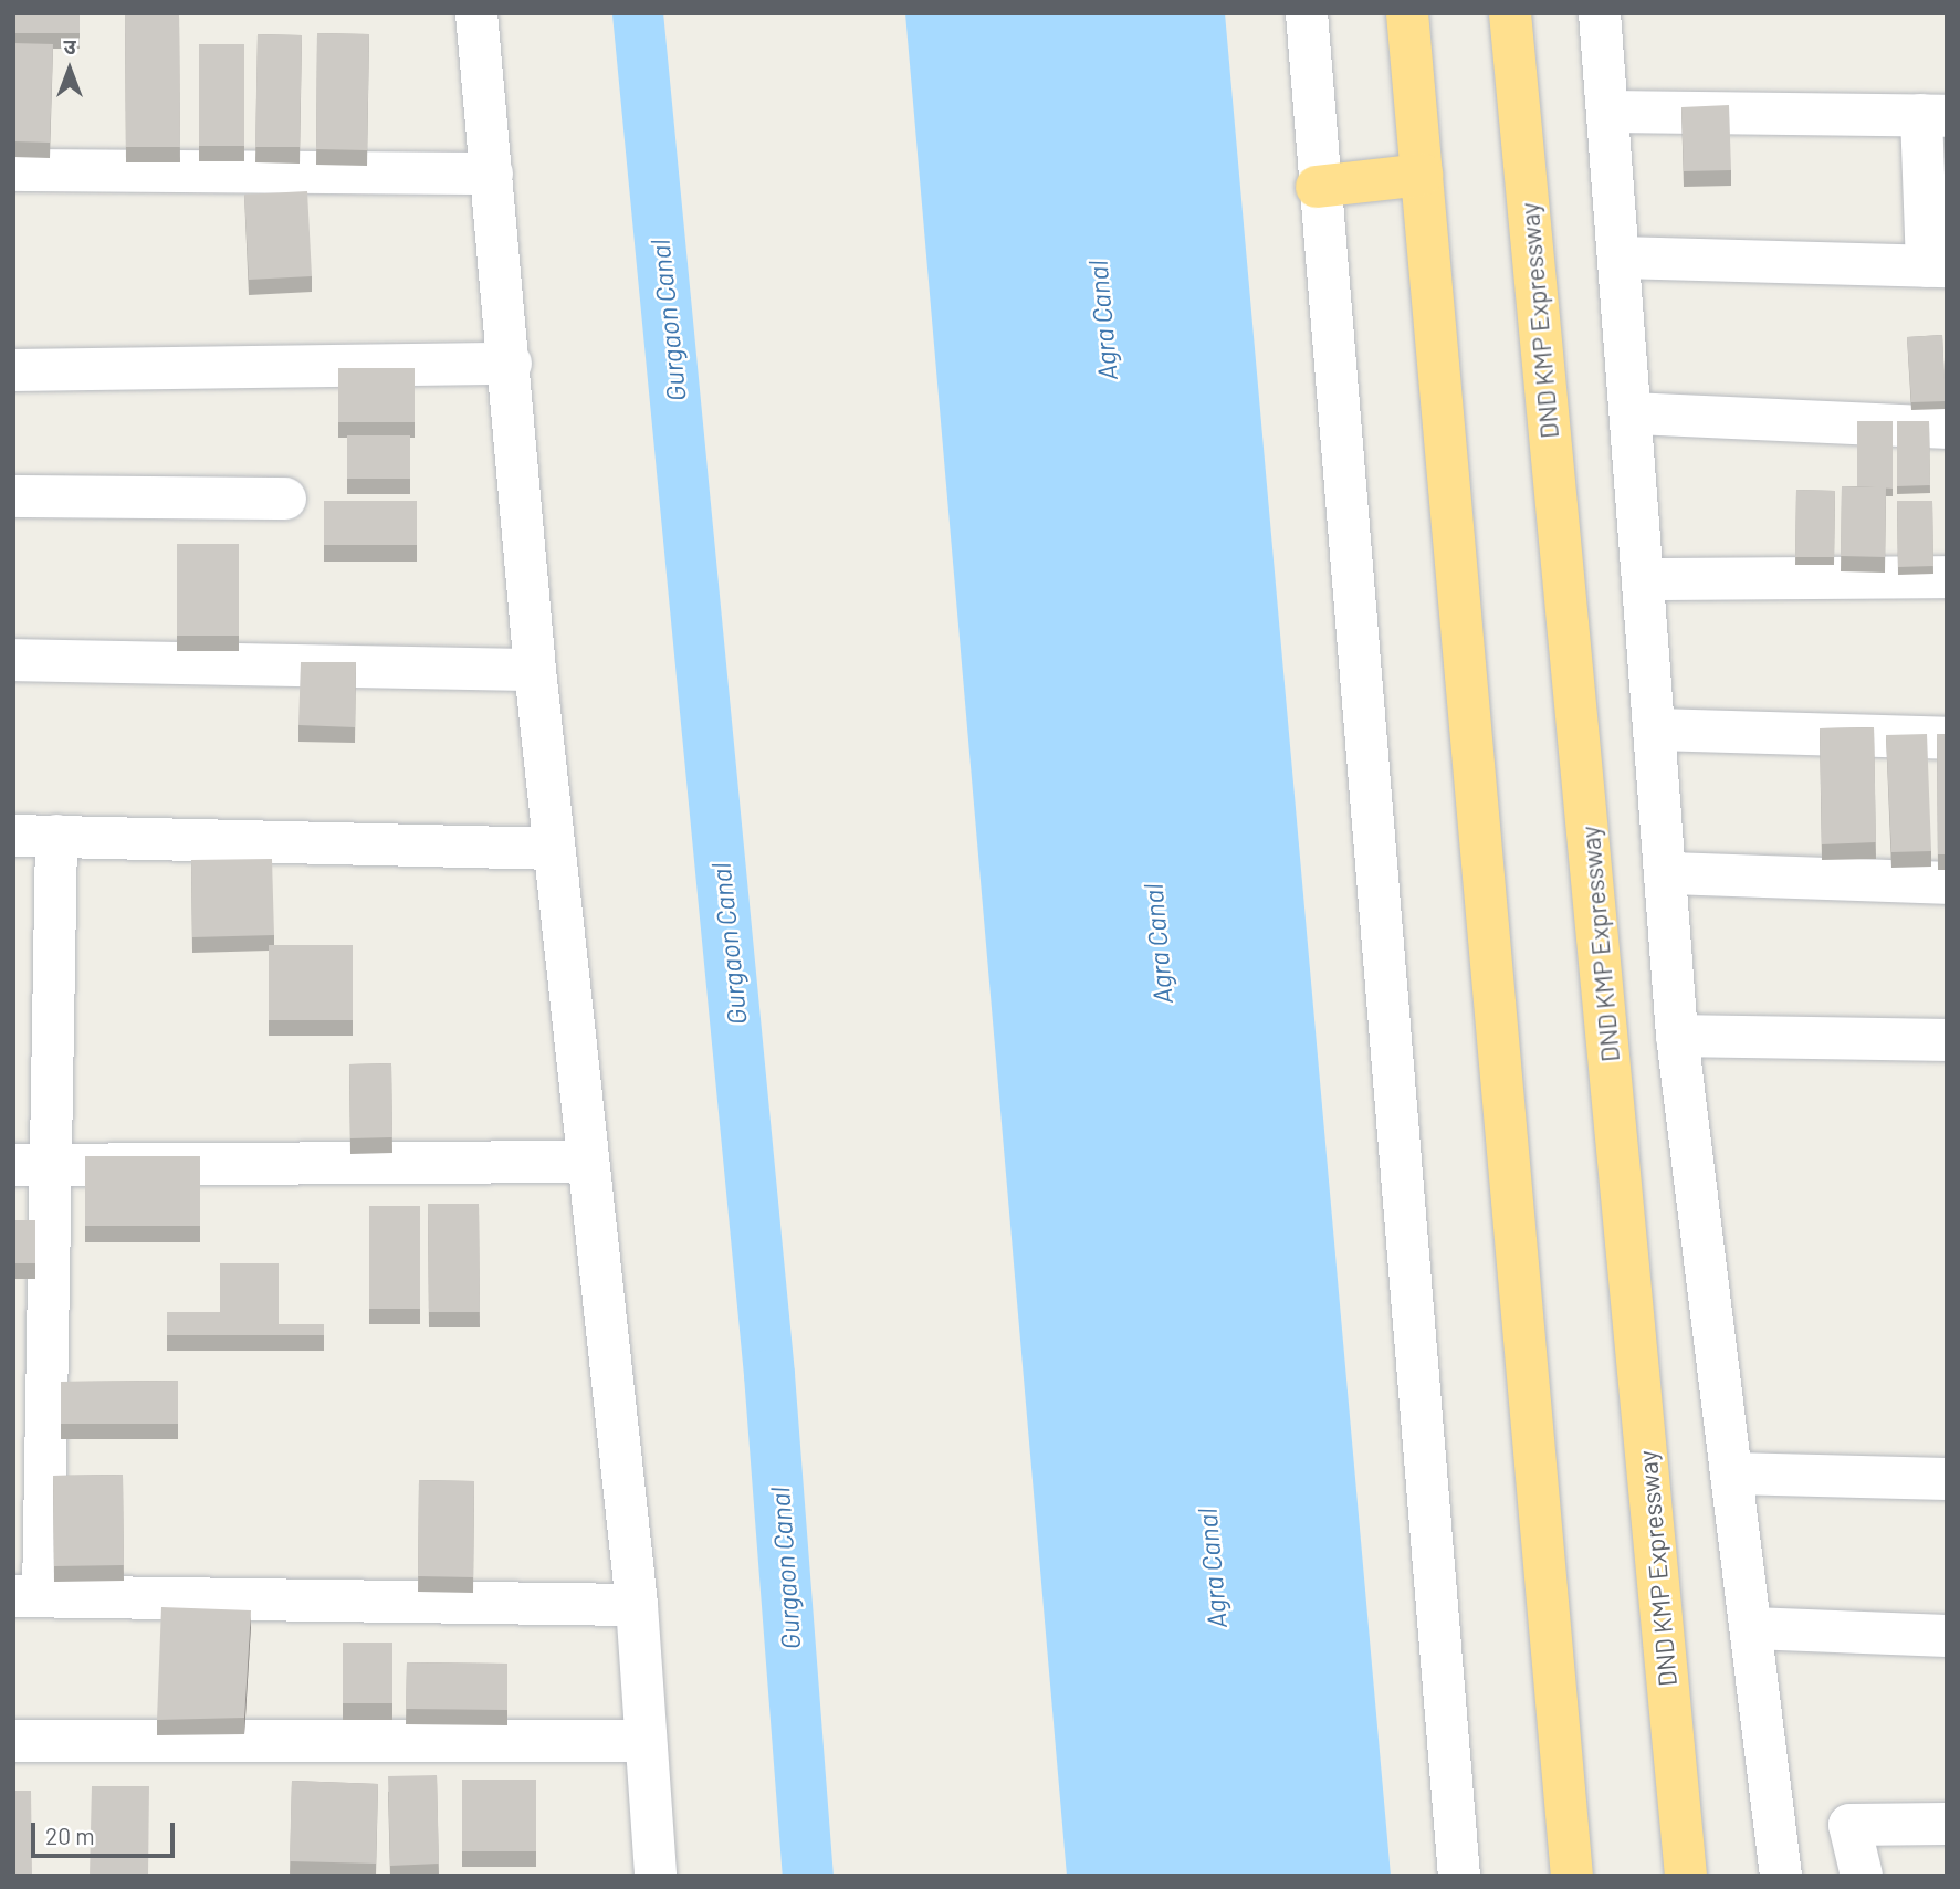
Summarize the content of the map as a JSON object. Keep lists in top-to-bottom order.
{
  "streets": {
    "highway": ["DND KMP Expressway"]
  },
  "water": ["Gurgaon Canal", "Agra Canal"],
  "scale_bar": "20 m",
  "north": "top"
}
